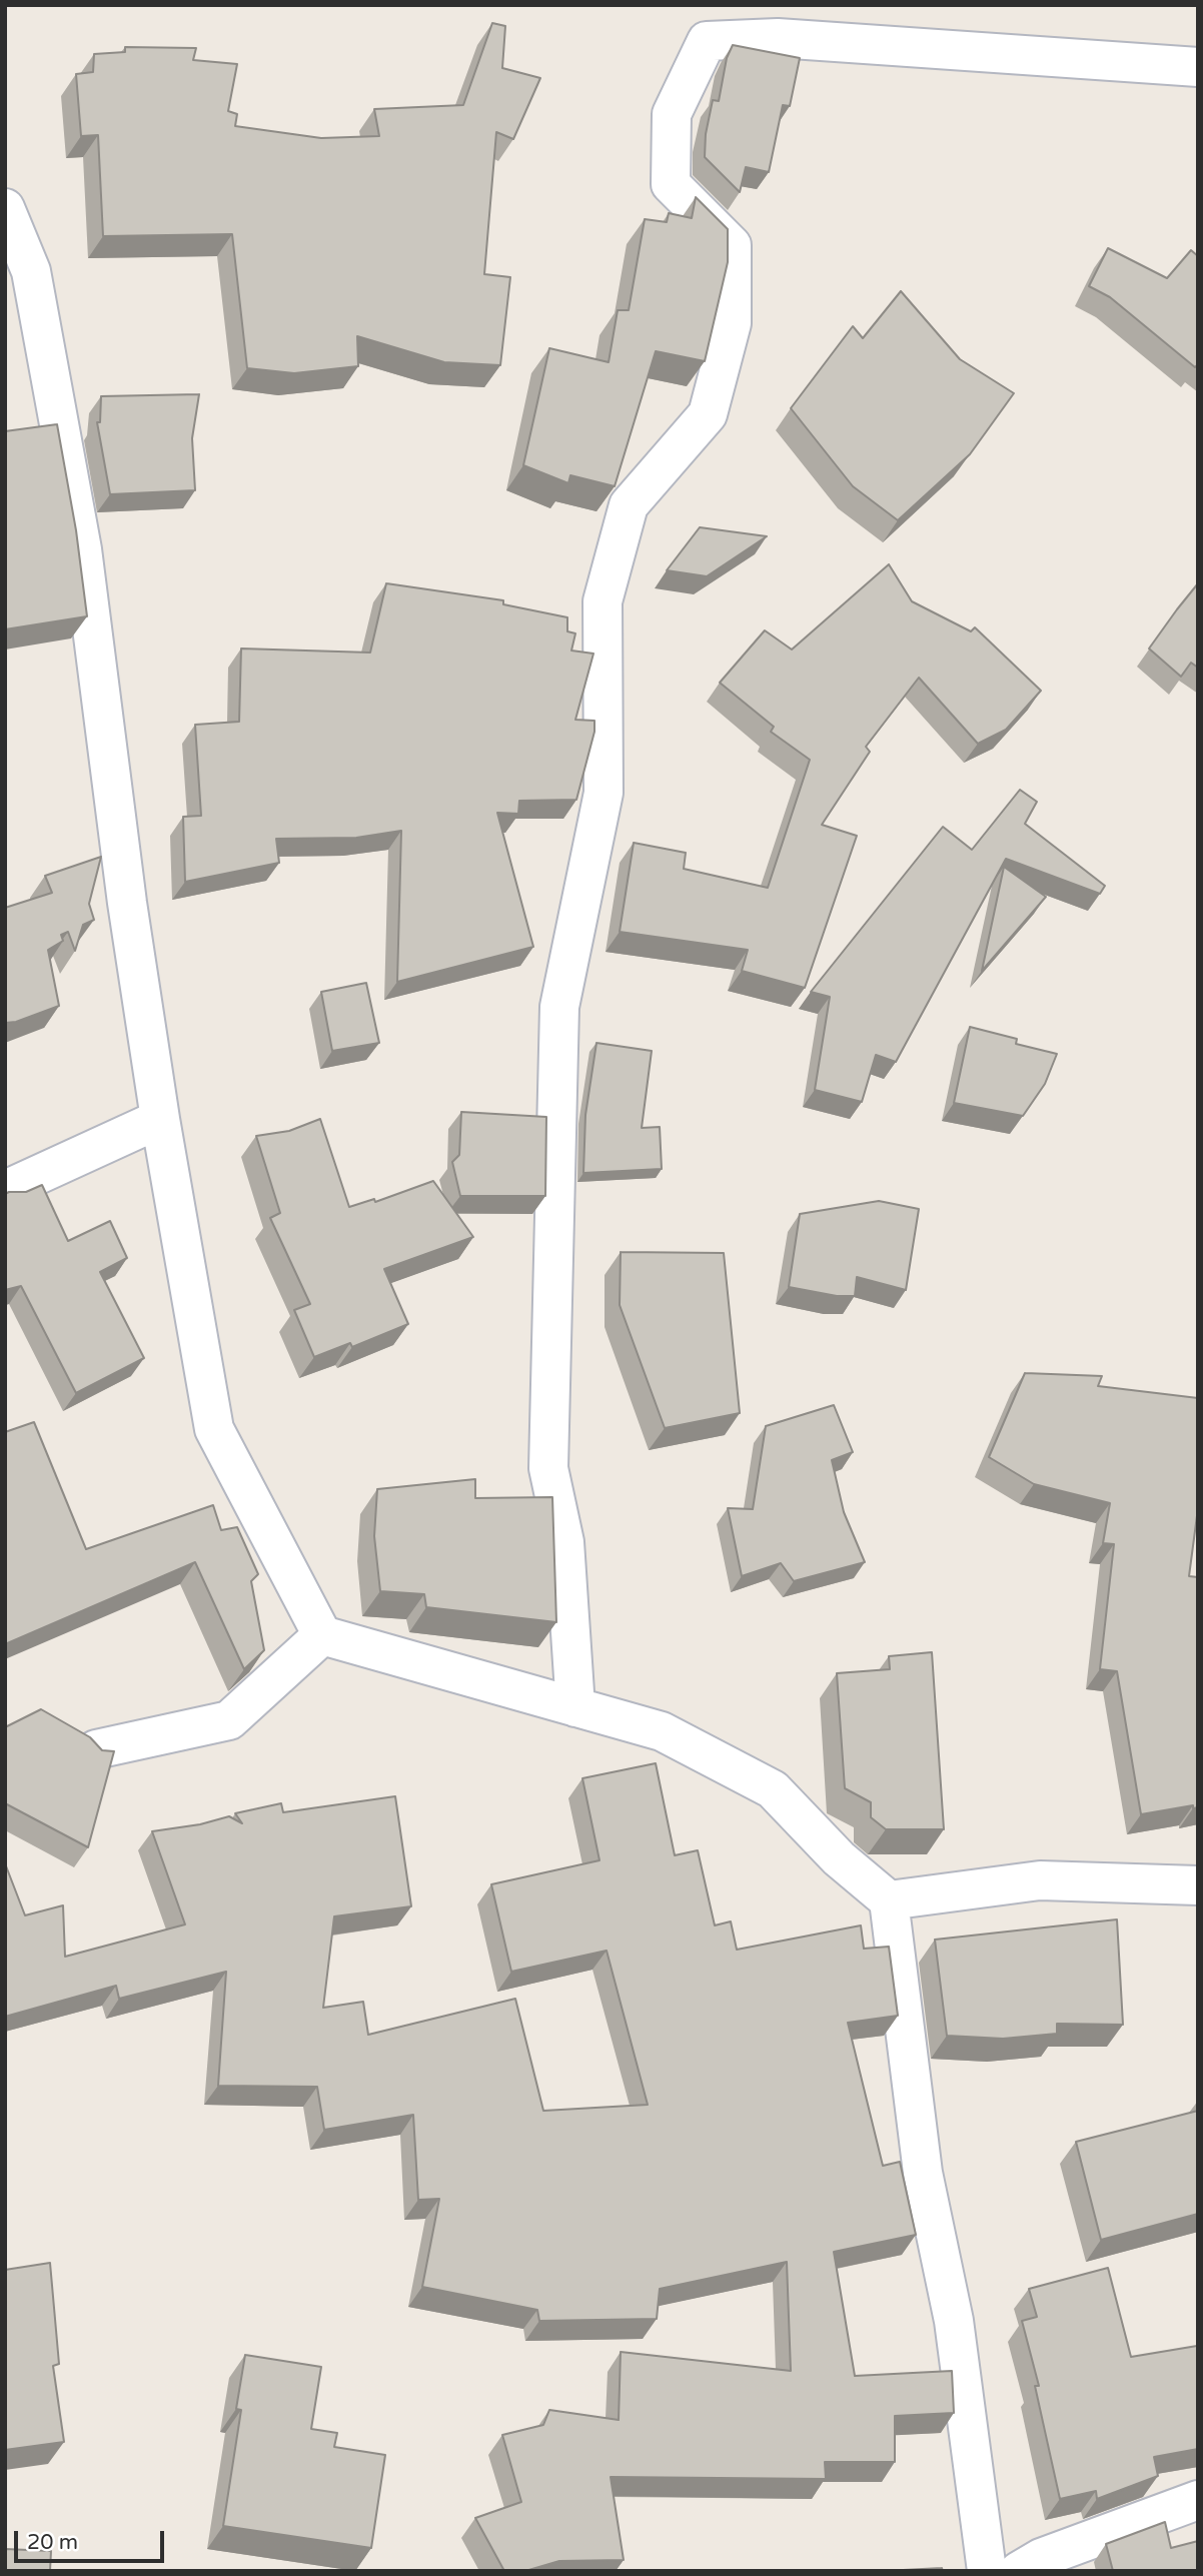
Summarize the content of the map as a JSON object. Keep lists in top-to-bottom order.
{
  "scale_bar": "20 m"
}
